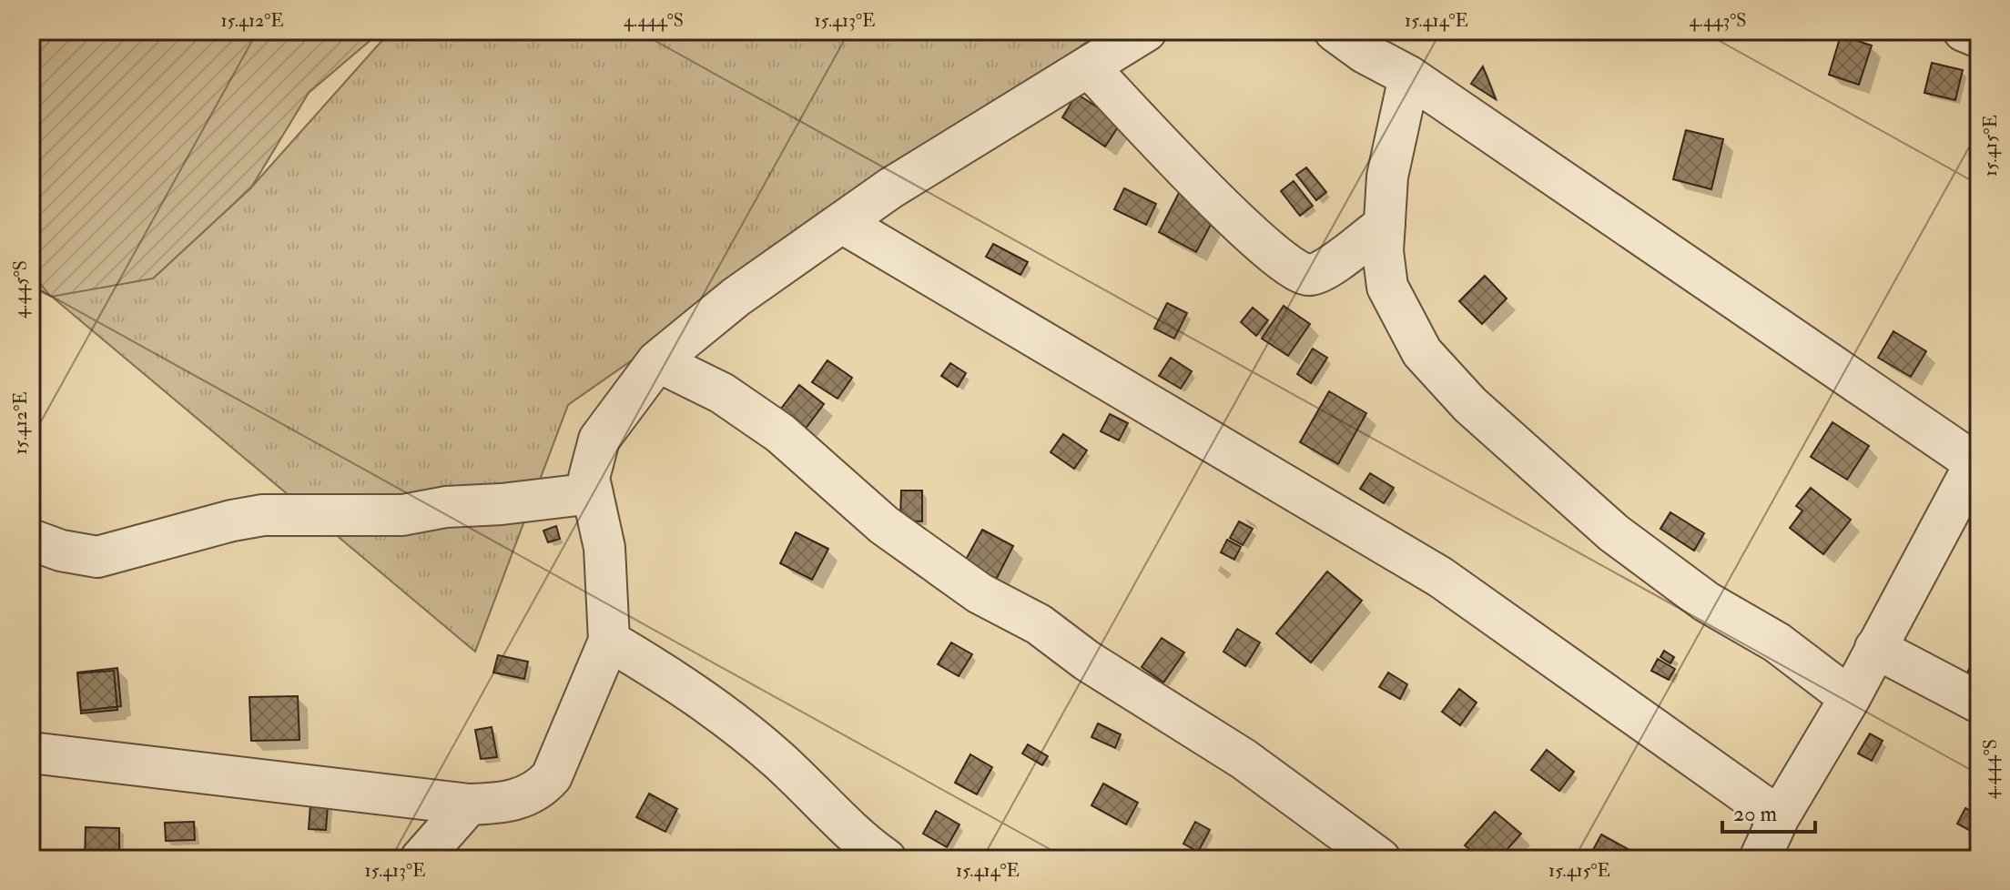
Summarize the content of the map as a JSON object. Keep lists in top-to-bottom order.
{
  "scale_bar": "20 m",
  "coordinates": [
    "15.412°E",
    "4.444°S",
    "15.413°E",
    "15.414°E",
    "4.443°S",
    "15.415°E",
    "4.445°S"
  ]
}
